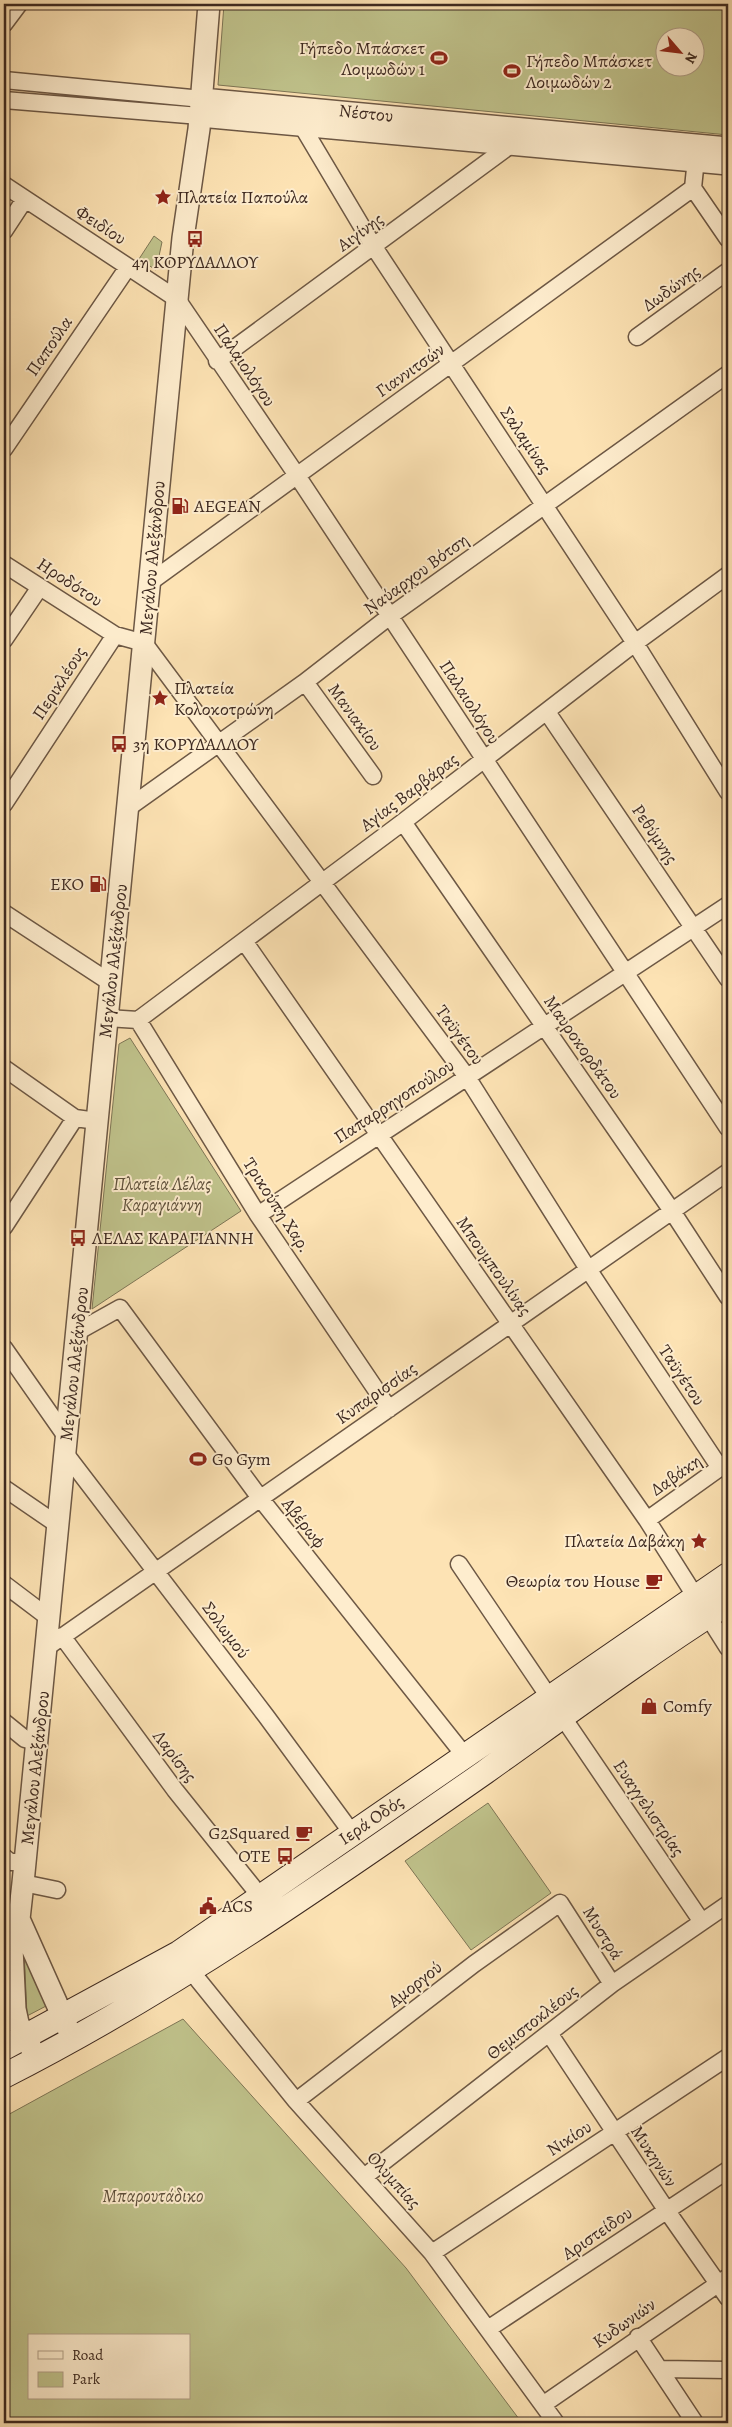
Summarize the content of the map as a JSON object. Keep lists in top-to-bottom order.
{
  "streets": {
    "main road": ["Ιερά Οδός"],
    "street": [
      "Νέστου",
      "Φειδίου",
      "Αιγίνης",
      "Δωδώνης",
      "Παπούλα",
      "Παλαιολόγου",
      "Γιαννιτσών",
      "Σαλαμίνας",
      "Μεγάλου Αλεξάνδρου",
      "Ναύαρχου Βότση",
      "Ηροδότου",
      "Περικλέους",
      "Μανιακίου",
      "Αγίας Βαρβάρας",
      "Ρεθύμνης",
      "Ταϋγέτου",
      "Μαυροκορδάτου",
      "Παπαρρηγοπούλου",
      "Τρικούπη Χαρ.",
      "Μπουμπουλίνας",
      "Κυπαρισσίας",
      "Δαβάκη",
      "Αβέρωφ",
      "Σολωμού",
      "Λαρίσης",
      "Ευαγγελιστρίας",
      "Μυστρά",
      "Αμοργού",
      "Θεμιστοκλέους",
      "Νικίου",
      "Μυκηνών",
      "Ολυμπίας",
      "Αριστείδου",
      "Κυδωνιών"
    ]
  },
  "crossings": [
    ["Νέστου", "Αιγίνης"],
    ["Νέστου", "Σαλαμίνας"],
    ["Νέστου", "Μεγάλου Αλεξάνδρου"],
    ["Φειδίου", "Παπούλα"],
    ["Φειδίου", "Παλαιολόγου"],
    ["Φειδίου", "Μεγάλου Αλεξάνδρου"],
    ["Αιγίνης", "Παλαιολόγου"],
    ["Αιγίνης", "Σαλαμίνας"],
    ["Παλαιολόγου", "Γιαννιτσών"],
    ["Παλαιολόγου", "Μεγάλου Αλεξάνδρου"],
    ["Παλαιολόγου", "Ναύαρχου Βότση"],
    ["Παλαιολόγου", "Αγίας Βαρβάρας"],
    ["Παλαιολόγου", "Παπαρρηγοπούλου"],
    ["Γιαννιτσών", "Σαλαμίνας"],
    ["Γιαννιτσών", "Μεγάλου Αλεξάνδρου"],
    ["Σαλαμίνας", "Ναύαρχου Βότση"],
    ["Σαλαμίνας", "Αγίας Βαρβάρας"],
    ["Μεγάλου Αλεξάνδρου", "Ναύαρχου Βότση"],
    ["Μεγάλου Αλεξάνδρου", "Ταϋγέτου"],
    ["Μεγάλου Αλεξάνδρου", "Κυπαρισσίας"],
    ["Μεγάλου Αλεξάνδρου", "Αβέρωφ"],
    ["Μεγάλου Αλεξάνδρου", "Σολωμού"],
    ["Μεγάλου Αλεξάνδρου", "Λαρίσης"],
    ["Μεγάλου Αλεξάνδρου", "Ιερά Οδός"],
    ["Ναύαρχου Βότση", "Μανιακίου"],
    ["Ναύαρχου Βότση", "Ταϋγέτου"],
    ["Ηροδότου", "Περικλέους"],
    ["Αγίας Βαρβάρας", "Ρεθύμνης"],
    ["Αγίας Βαρβάρας", "Ταϋγέτου"],
    ["Αγίας Βαρβάρας", "Μαυροκορδάτου"],
    ["Αγίας Βαρβάρας", "Τρικούπη Χαρ."],
    ["Αγίας Βαρβάρας", "Μπουμπουλίνας"],
    ["Ρεθύμνης", "Παπαρρηγοπούλου"],
    ["Ταϋγέτου", "Παπαρρηγοπούλου"],
    ["Ταϋγέτου", "Κυπαρισσίας"],
    ["Ταϋγέτου", "Δαβάκη"],
    ["Μαυροκορδάτου", "Παπαρρηγοπούλου"],
    ["Μαυροκορδάτου", "Κυπαρισσίας"],
    ["Παπαρρηγοπούλου", "Τρικούπη Χαρ."],
    ["Παπαρρηγοπούλου", "Μπουμπουλίνας"],
    ["Τρικούπη Χαρ.", "Κυπαρισσίας"],
    ["Μπουμπουλίνας", "Κυπαρισσίας"],
    ["Μπουμπουλίνας", "Δαβάκη"],
    ["Μπουμπουλίνας", "Ιερά Οδός"],
    ["Κυπαρισσίας", "Αβέρωφ"],
    ["Κυπαρισσίας", "Σολωμού"],
    ["Κυπαρισσίας", "Λαρίσης"],
    ["Αβέρωφ", "Ιερά Οδός"],
    ["Σολωμού", "Ιερά Οδός"],
    ["Λαρίσης", "Ιερά Οδός"],
    ["Ευαγγελιστρίας", "Ιερά Οδός"],
    ["Ευαγγελιστρίας", "Θεμιστοκλέους"],
    ["Ιερά Οδός", "Ολυμπίας"],
    ["Μυστρά", "Αμοργού"],
    ["Μυστρά", "Θεμιστοκλέους"],
    ["Αμοργού", "Ολυμπίας"],
    ["Θεμιστοκλέους", "Μυκηνών"],
    ["Θεμιστοκλέους", "Ολυμπίας"],
    ["Νικίου", "Μυκηνών"],
    ["Νικίου", "Ολυμπίας"],
    ["Μυκηνών", "Αριστείδου"],
    ["Μυκηνών", "Κυδωνιών"],
    ["Ολυμπίας", "Αριστείδου"],
    ["Ολυμπίας", "Κυδωνιών"]
  ],
  "parks": ["Πλατεία Λέλας Καραγιάννη", "Μπαρουτάδικο"],
  "places": {
    "sports": ["Γήπεδο Μπάσκετ Λοιμωδών 1", "Γήπεδο Μπάσκετ Λοιμωδών 2", "Go Gym"],
    "place": ["Πλατεία Παπούλα", "Πλατεία Κολοκοτρώνη", "Πλατεία Δαβάκη"],
    "bus stop": [
      "4η ΚΟΡΥΔΑΛΛΟΥ",
      "3η ΚΟΡΥΔΑΛΛΟΥ",
      "ΛΕΛΑΣ ΚΑΡΑΓΙΑΝΝΗ",
      "ΟΤΕ"
    ],
    "fuel station": ["AEGEAN", "EKO"],
    "cafe": ["Θεωρία του House", "G2Squared"],
    "shop": ["Comfy"],
    "public building": ["ACS"]
  },
  "legend": ["Road", "Park"],
  "north": "bottom right"
}
